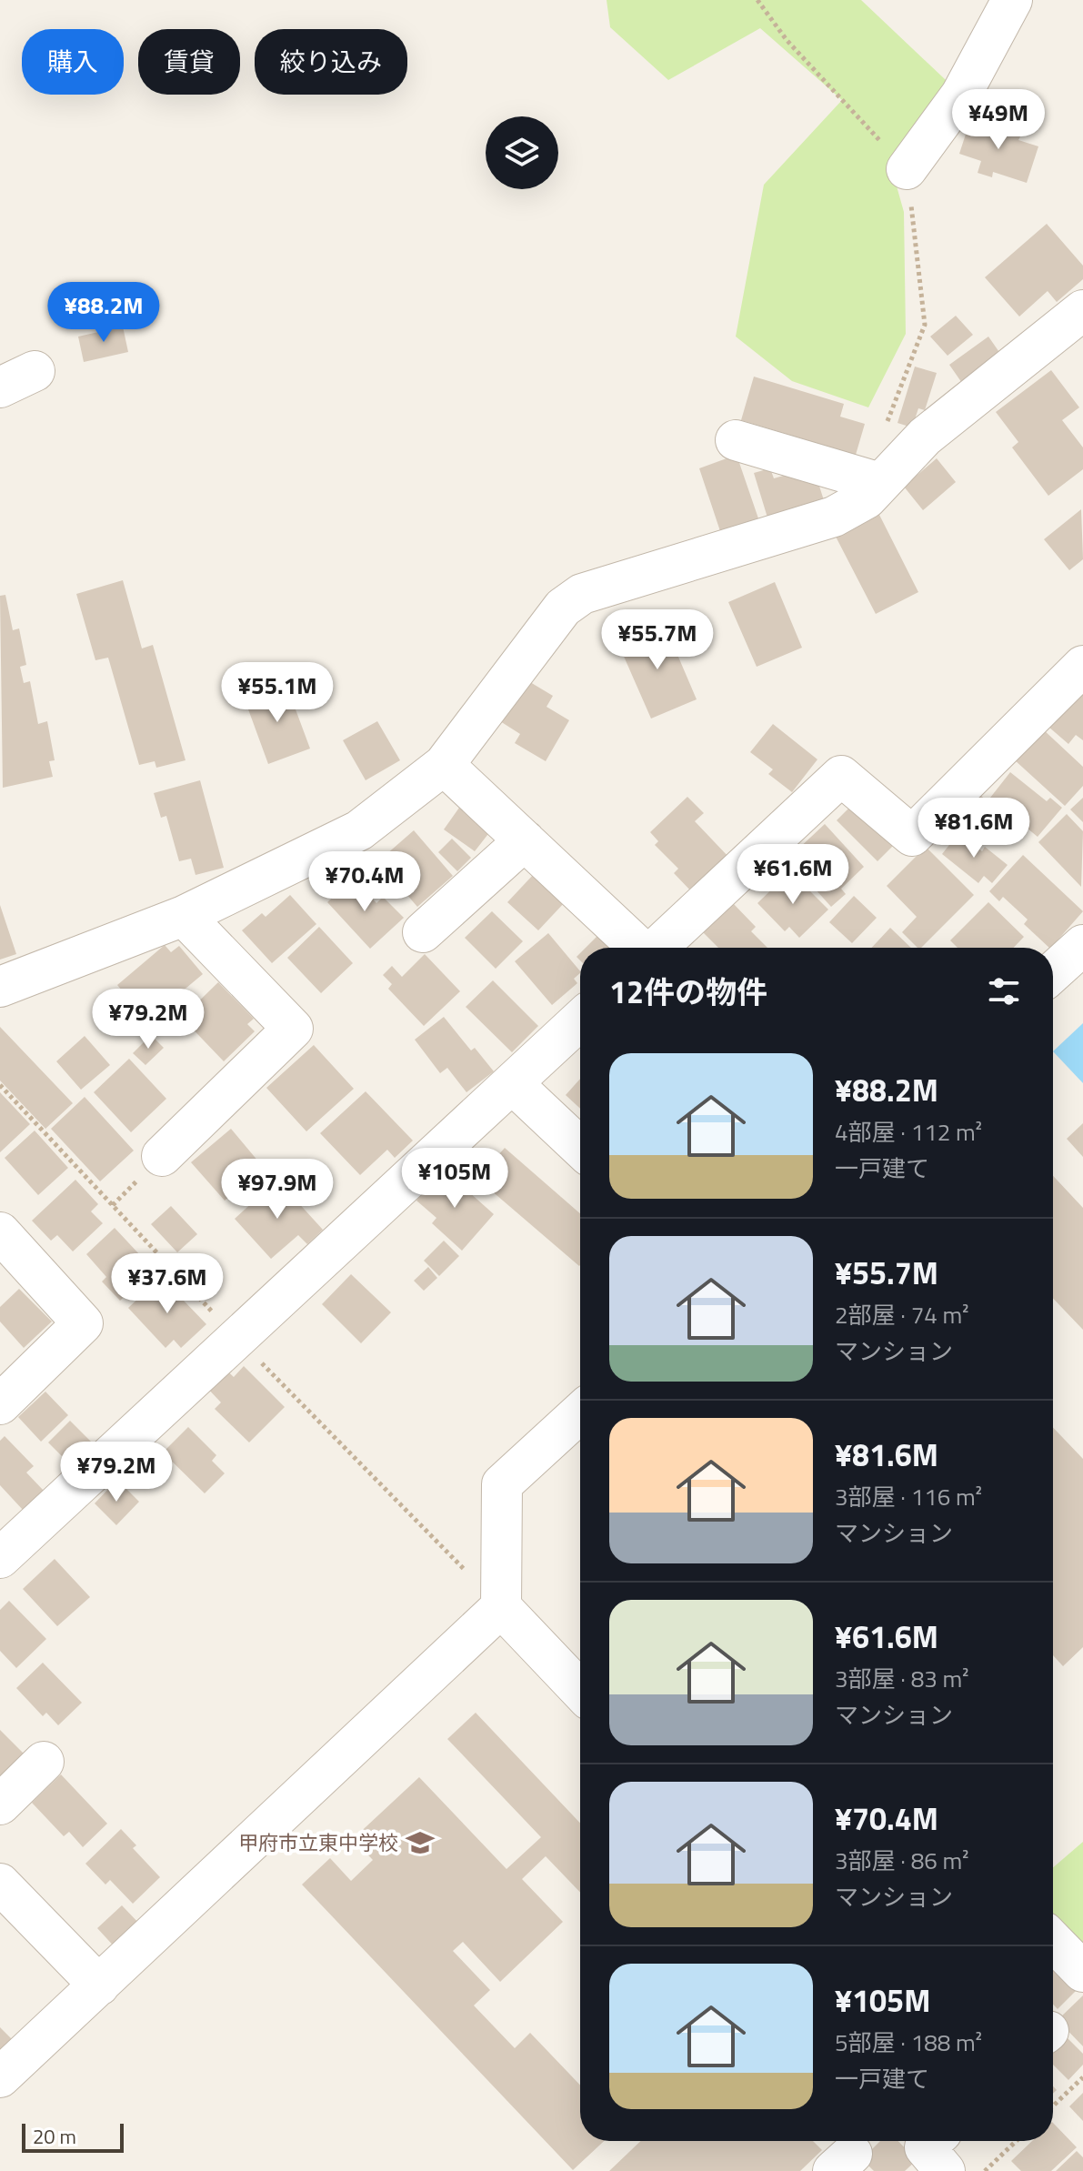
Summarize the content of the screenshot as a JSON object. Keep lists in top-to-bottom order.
{
  "places": {
    "school or university": ["甲府市立東中学校"]
  },
  "scale_bar": "20 m",
  "page": {
    "chip": ["購入", "賃貸", "絞り込み"],
    "price": [
      "¥49M",
      "¥88.2M",
      "¥55.7M",
      "¥55.1M",
      "¥81.6M",
      "¥61.6M",
      "¥70.4M",
      "¥79.2M",
      "¥105M",
      "¥97.9M",
      "¥37.6M",
      "¥79.2M"
    ],
    "heading": "12件の物件",
    "list": [
      {
        "name": "¥88.2M",
        "note": "4部屋 · 112 m² · 一戸建て"
      },
      {
        "name": "¥55.7M",
        "note": "2部屋 · 74 m² · マンション"
      },
      {
        "name": "¥81.6M",
        "note": "3部屋 · 116 m² · マンション"
      },
      {
        "name": "¥61.6M",
        "note": "3部屋 · 83 m² · マンション"
      },
      {
        "name": "¥70.4M",
        "note": "3部屋 · 86 m² · マンション"
      },
      {
        "name": "¥105M",
        "note": "5部屋 · 188 m² · 一戸建て"
      }
    ],
    "scale": "20 m"
  }
}
